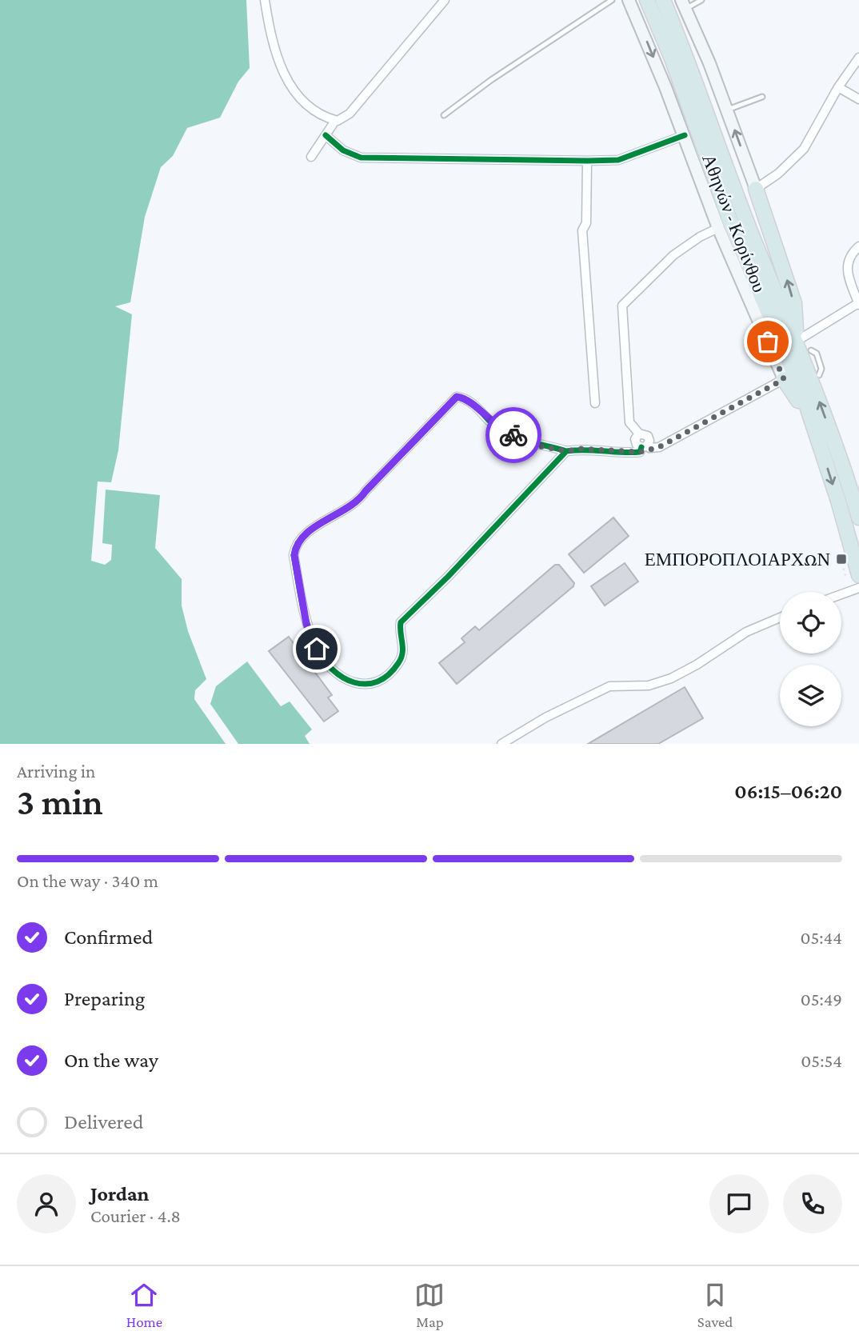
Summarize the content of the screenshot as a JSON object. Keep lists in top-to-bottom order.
{
  "streets": {
    "highway": ["Αθηνών - Κορίνθου"]
  },
  "places": {
    "transit": ["ΕΜΠΟΡΟΠΛΟΙΑΡΧΩΝ"]
  },
  "page": {
    "heading": ["3 min", "Arriving in", "06:15–06:20"],
    "panel": ["Jordan", "Courier · 4.8"],
    "bar": "On the way · 340 m",
    "list": [
      ["Confirmed", "05:44"],
      ["Preparing", "05:49"],
      ["On the way", "05:54"],
      "Delivered"
    ],
    "tabs": ["Home", "Map", "Saved"]
  }
}
